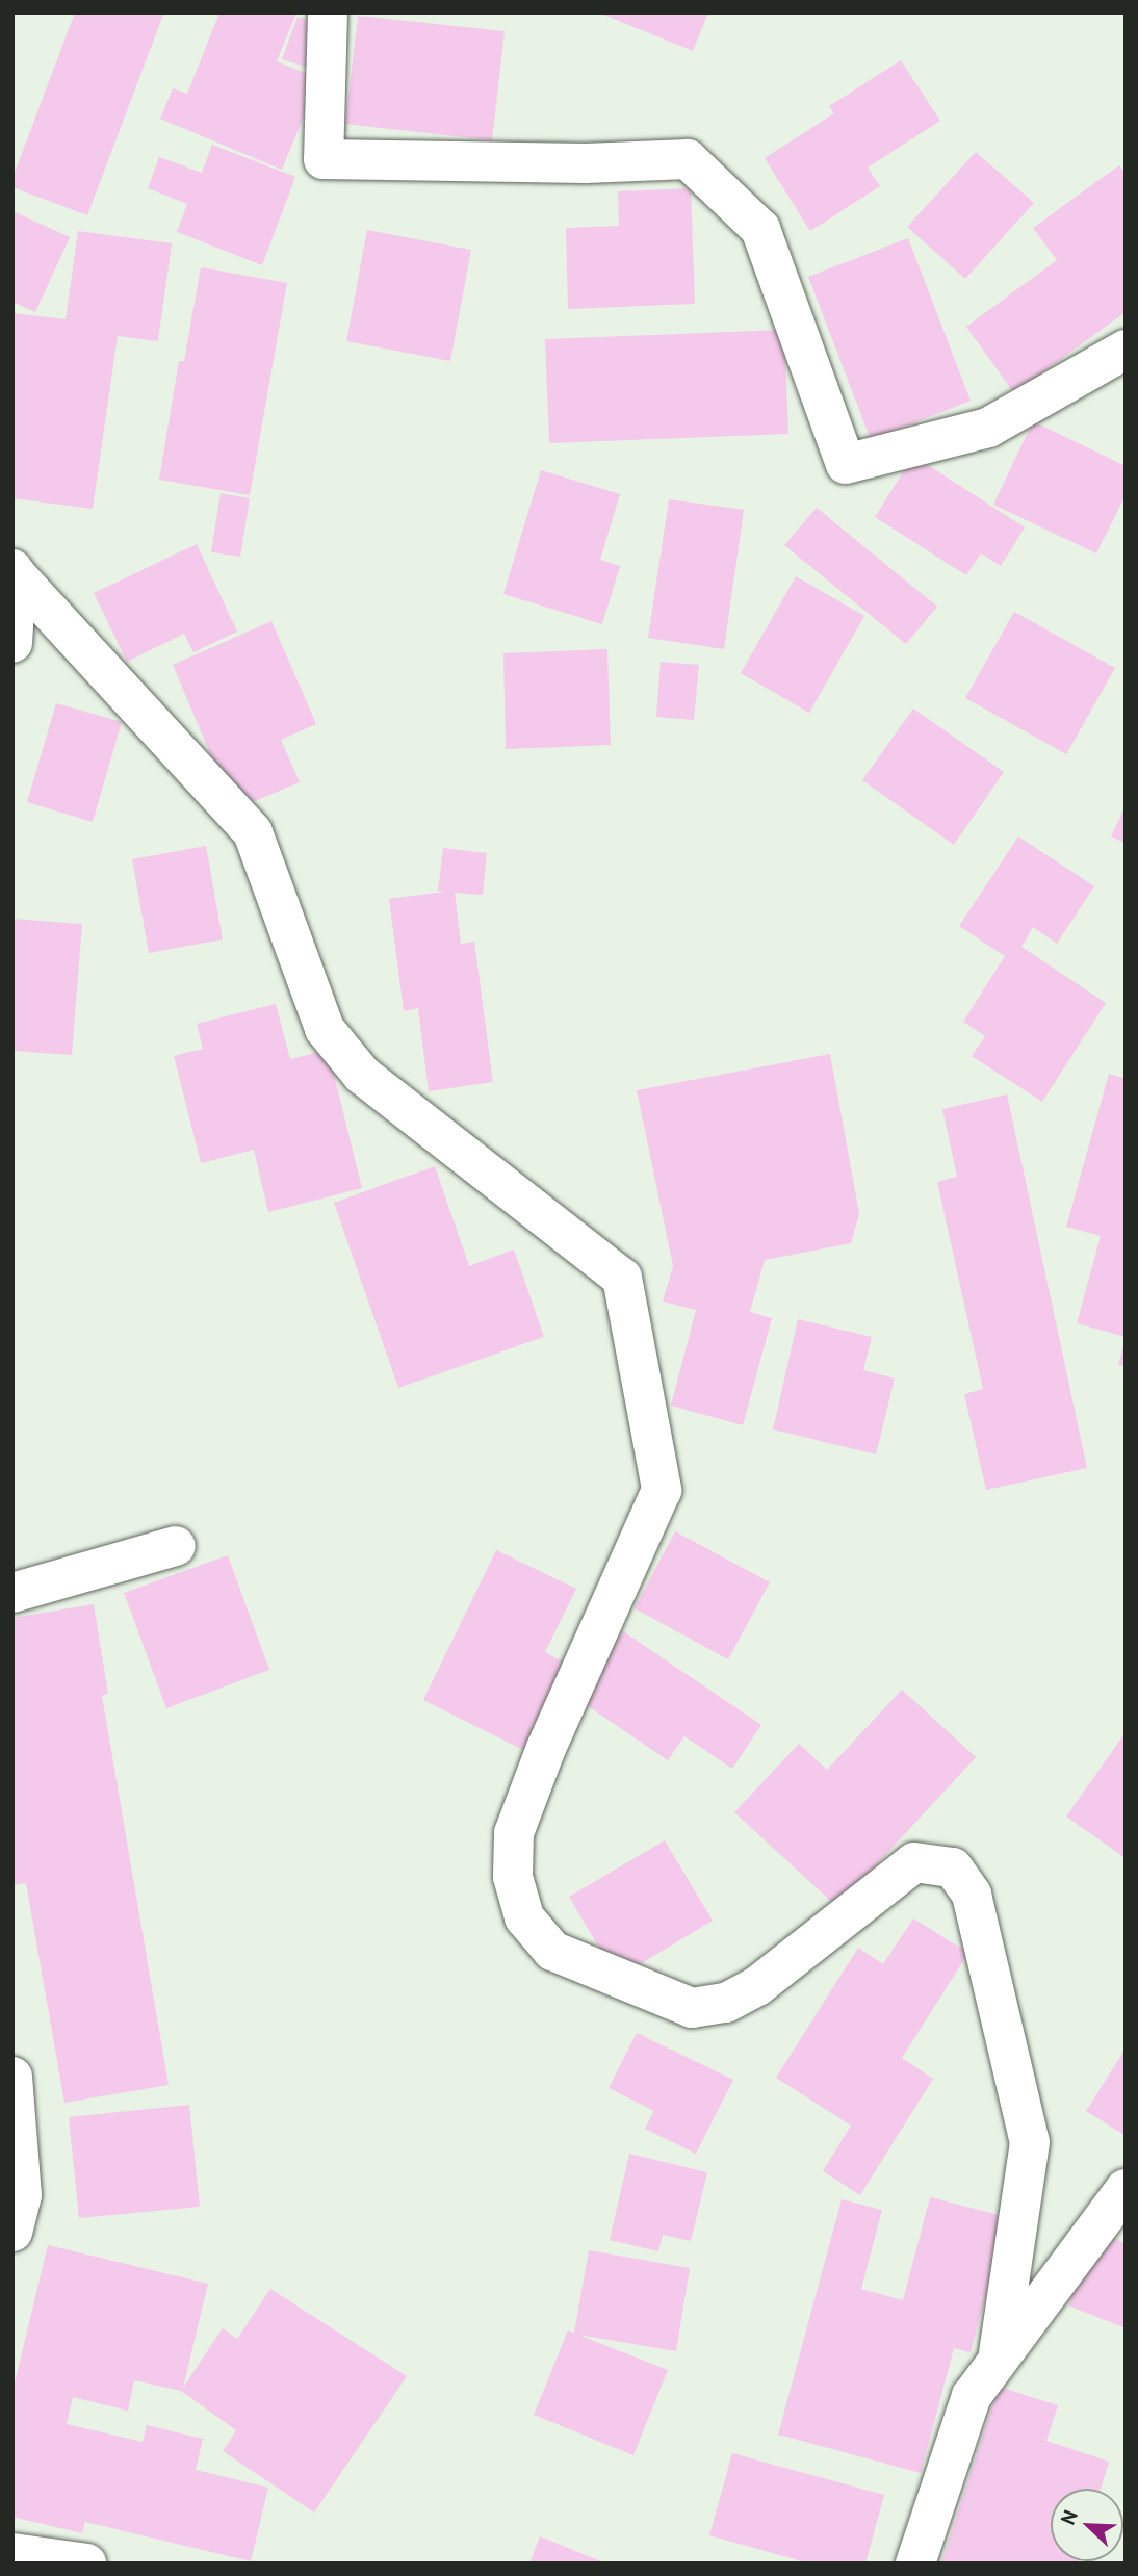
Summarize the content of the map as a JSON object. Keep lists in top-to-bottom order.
{
  "north": "top left"
}
